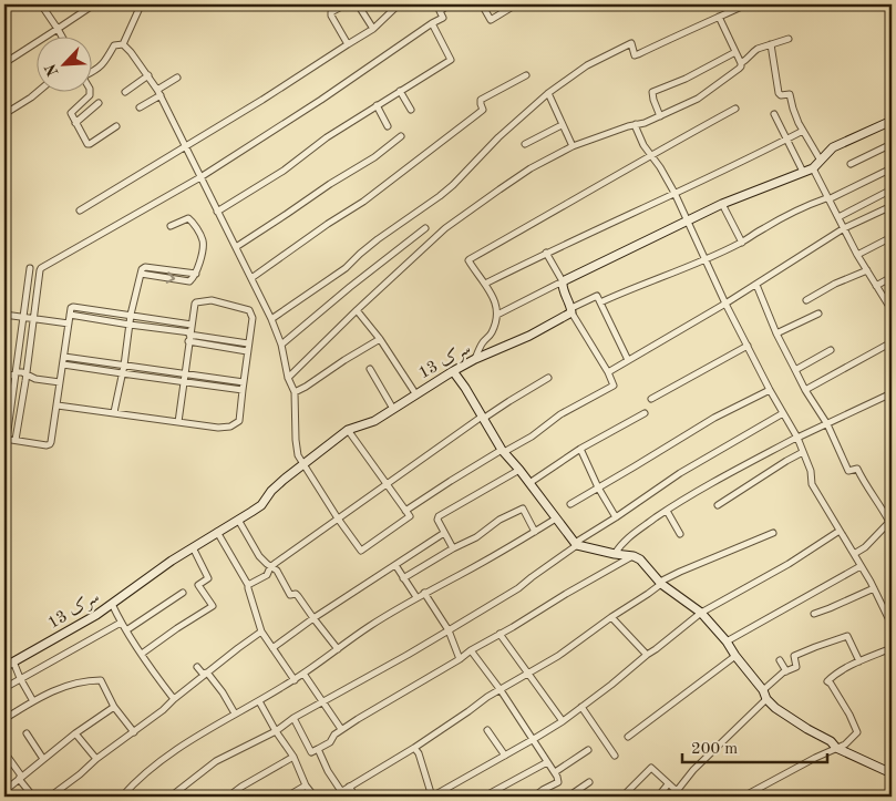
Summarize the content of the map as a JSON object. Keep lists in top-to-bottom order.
{
  "streets": {
    "street": ["سرک 13"]
  },
  "scale_bar": "200 m",
  "north": "bottom left"
}
